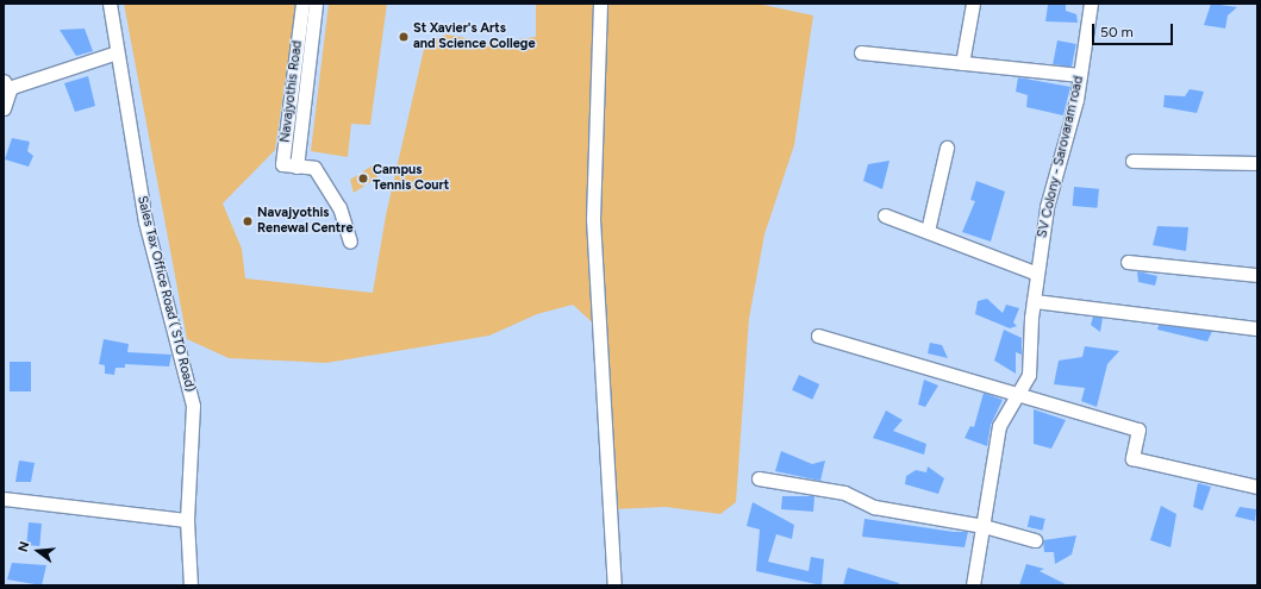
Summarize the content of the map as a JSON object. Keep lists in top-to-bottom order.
{
  "streets": {
    "street": ["Navajyothis Road", "SV Colony - Sarovaram road", "Sales Tax Office Road ( STO Road)"]
  },
  "places": ["St Xavier's Arts and Science College", "Campus Tennis Court", "Navajyothis Renewal Centre"],
  "scale_bar": "50 m",
  "north": "left"
}
